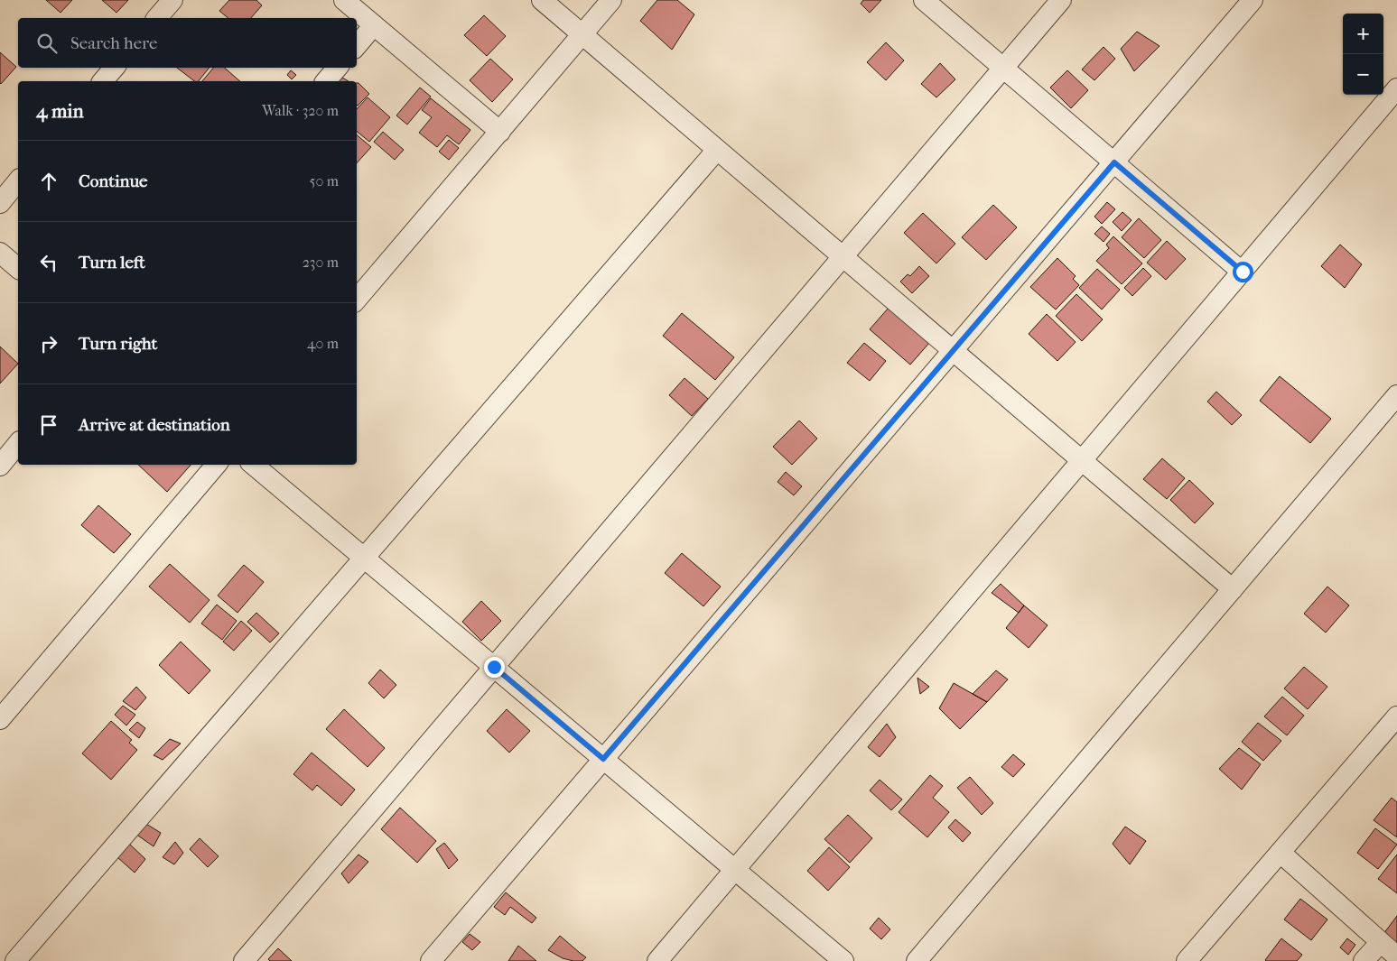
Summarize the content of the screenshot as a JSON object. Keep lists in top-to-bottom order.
{
  "page": {
    "map_buttons": ["+", "−"],
    "search": "Search here",
    "heading": ["4 min", "Walk · 320 m"],
    "list": [
      ["Continue", "50 m"],
      ["Turn left", "230 m"],
      ["Turn right", "40 m"],
      "Arrive at destination"
    ]
  }
}
